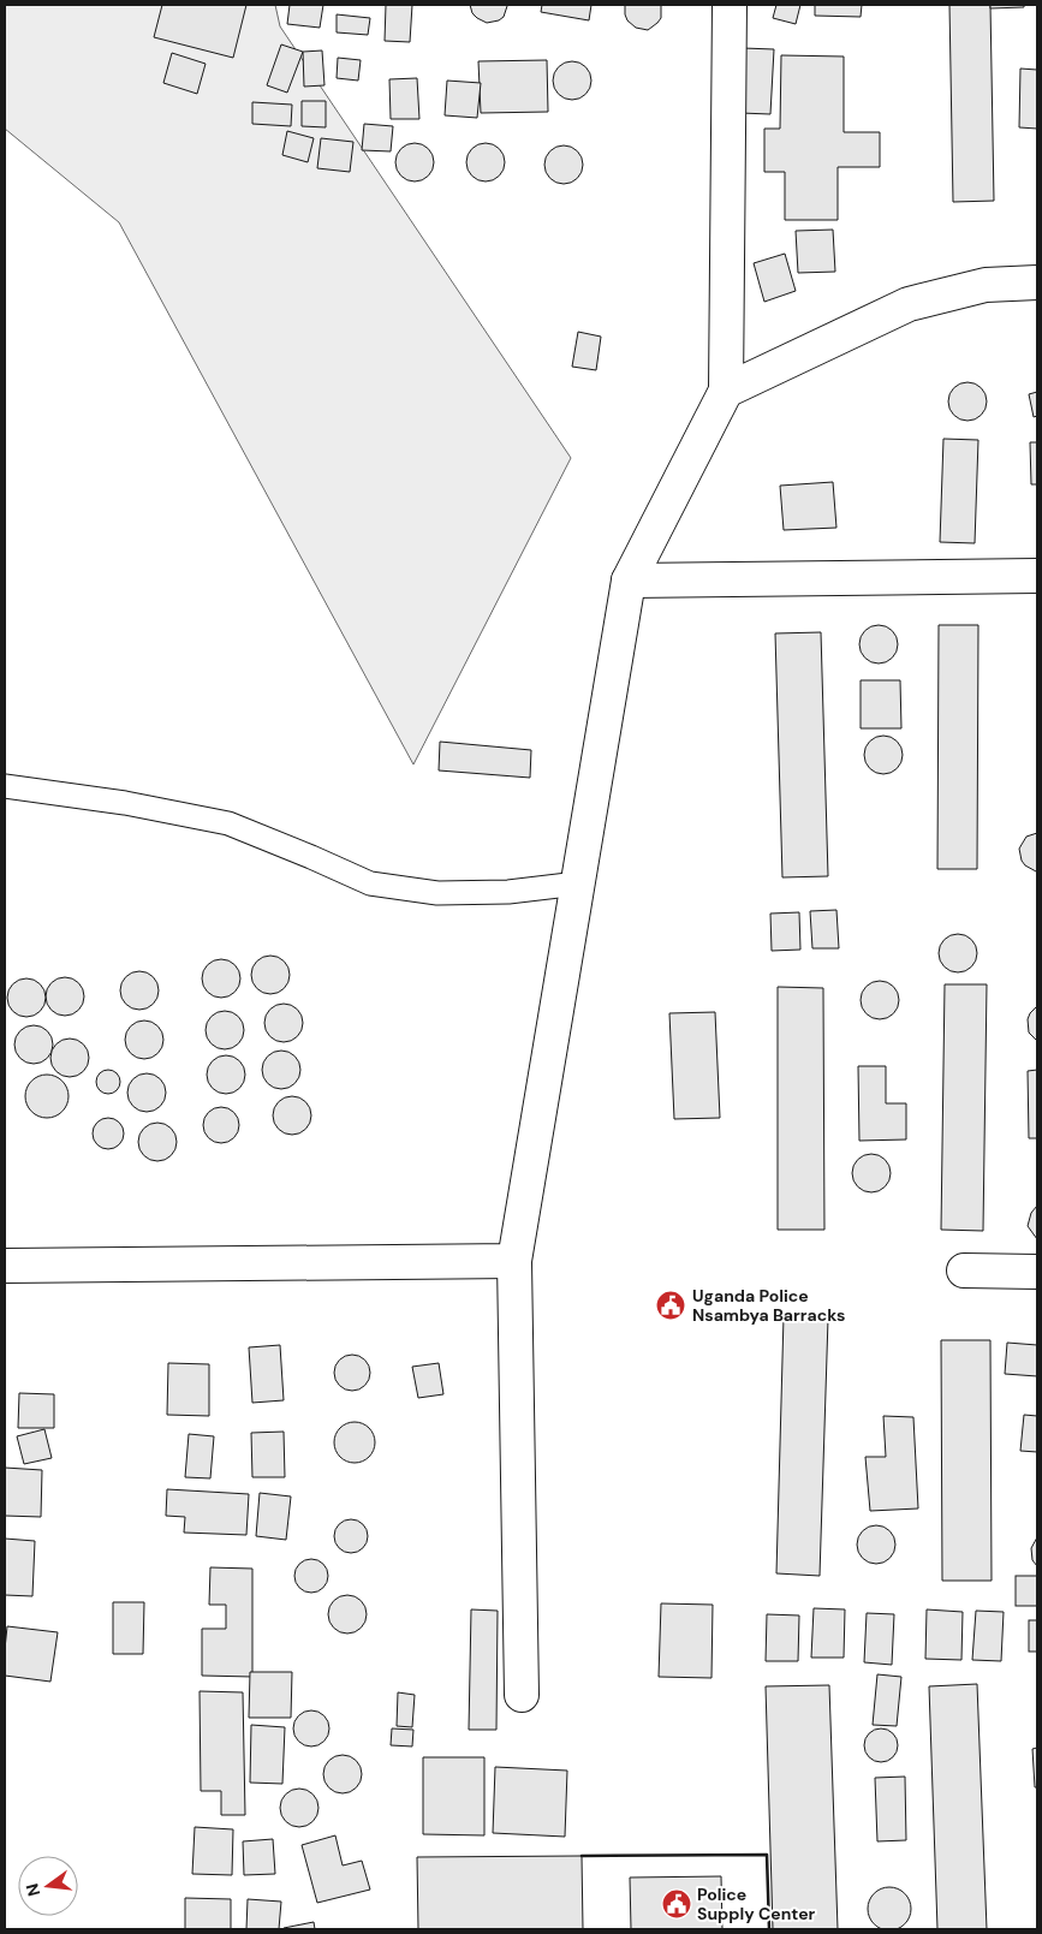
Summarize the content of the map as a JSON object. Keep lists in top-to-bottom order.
{
  "places": {
    "public building": ["Uganda Police Nsambya Barracks", "Police Supply Center"]
  },
  "north": "left"
}
